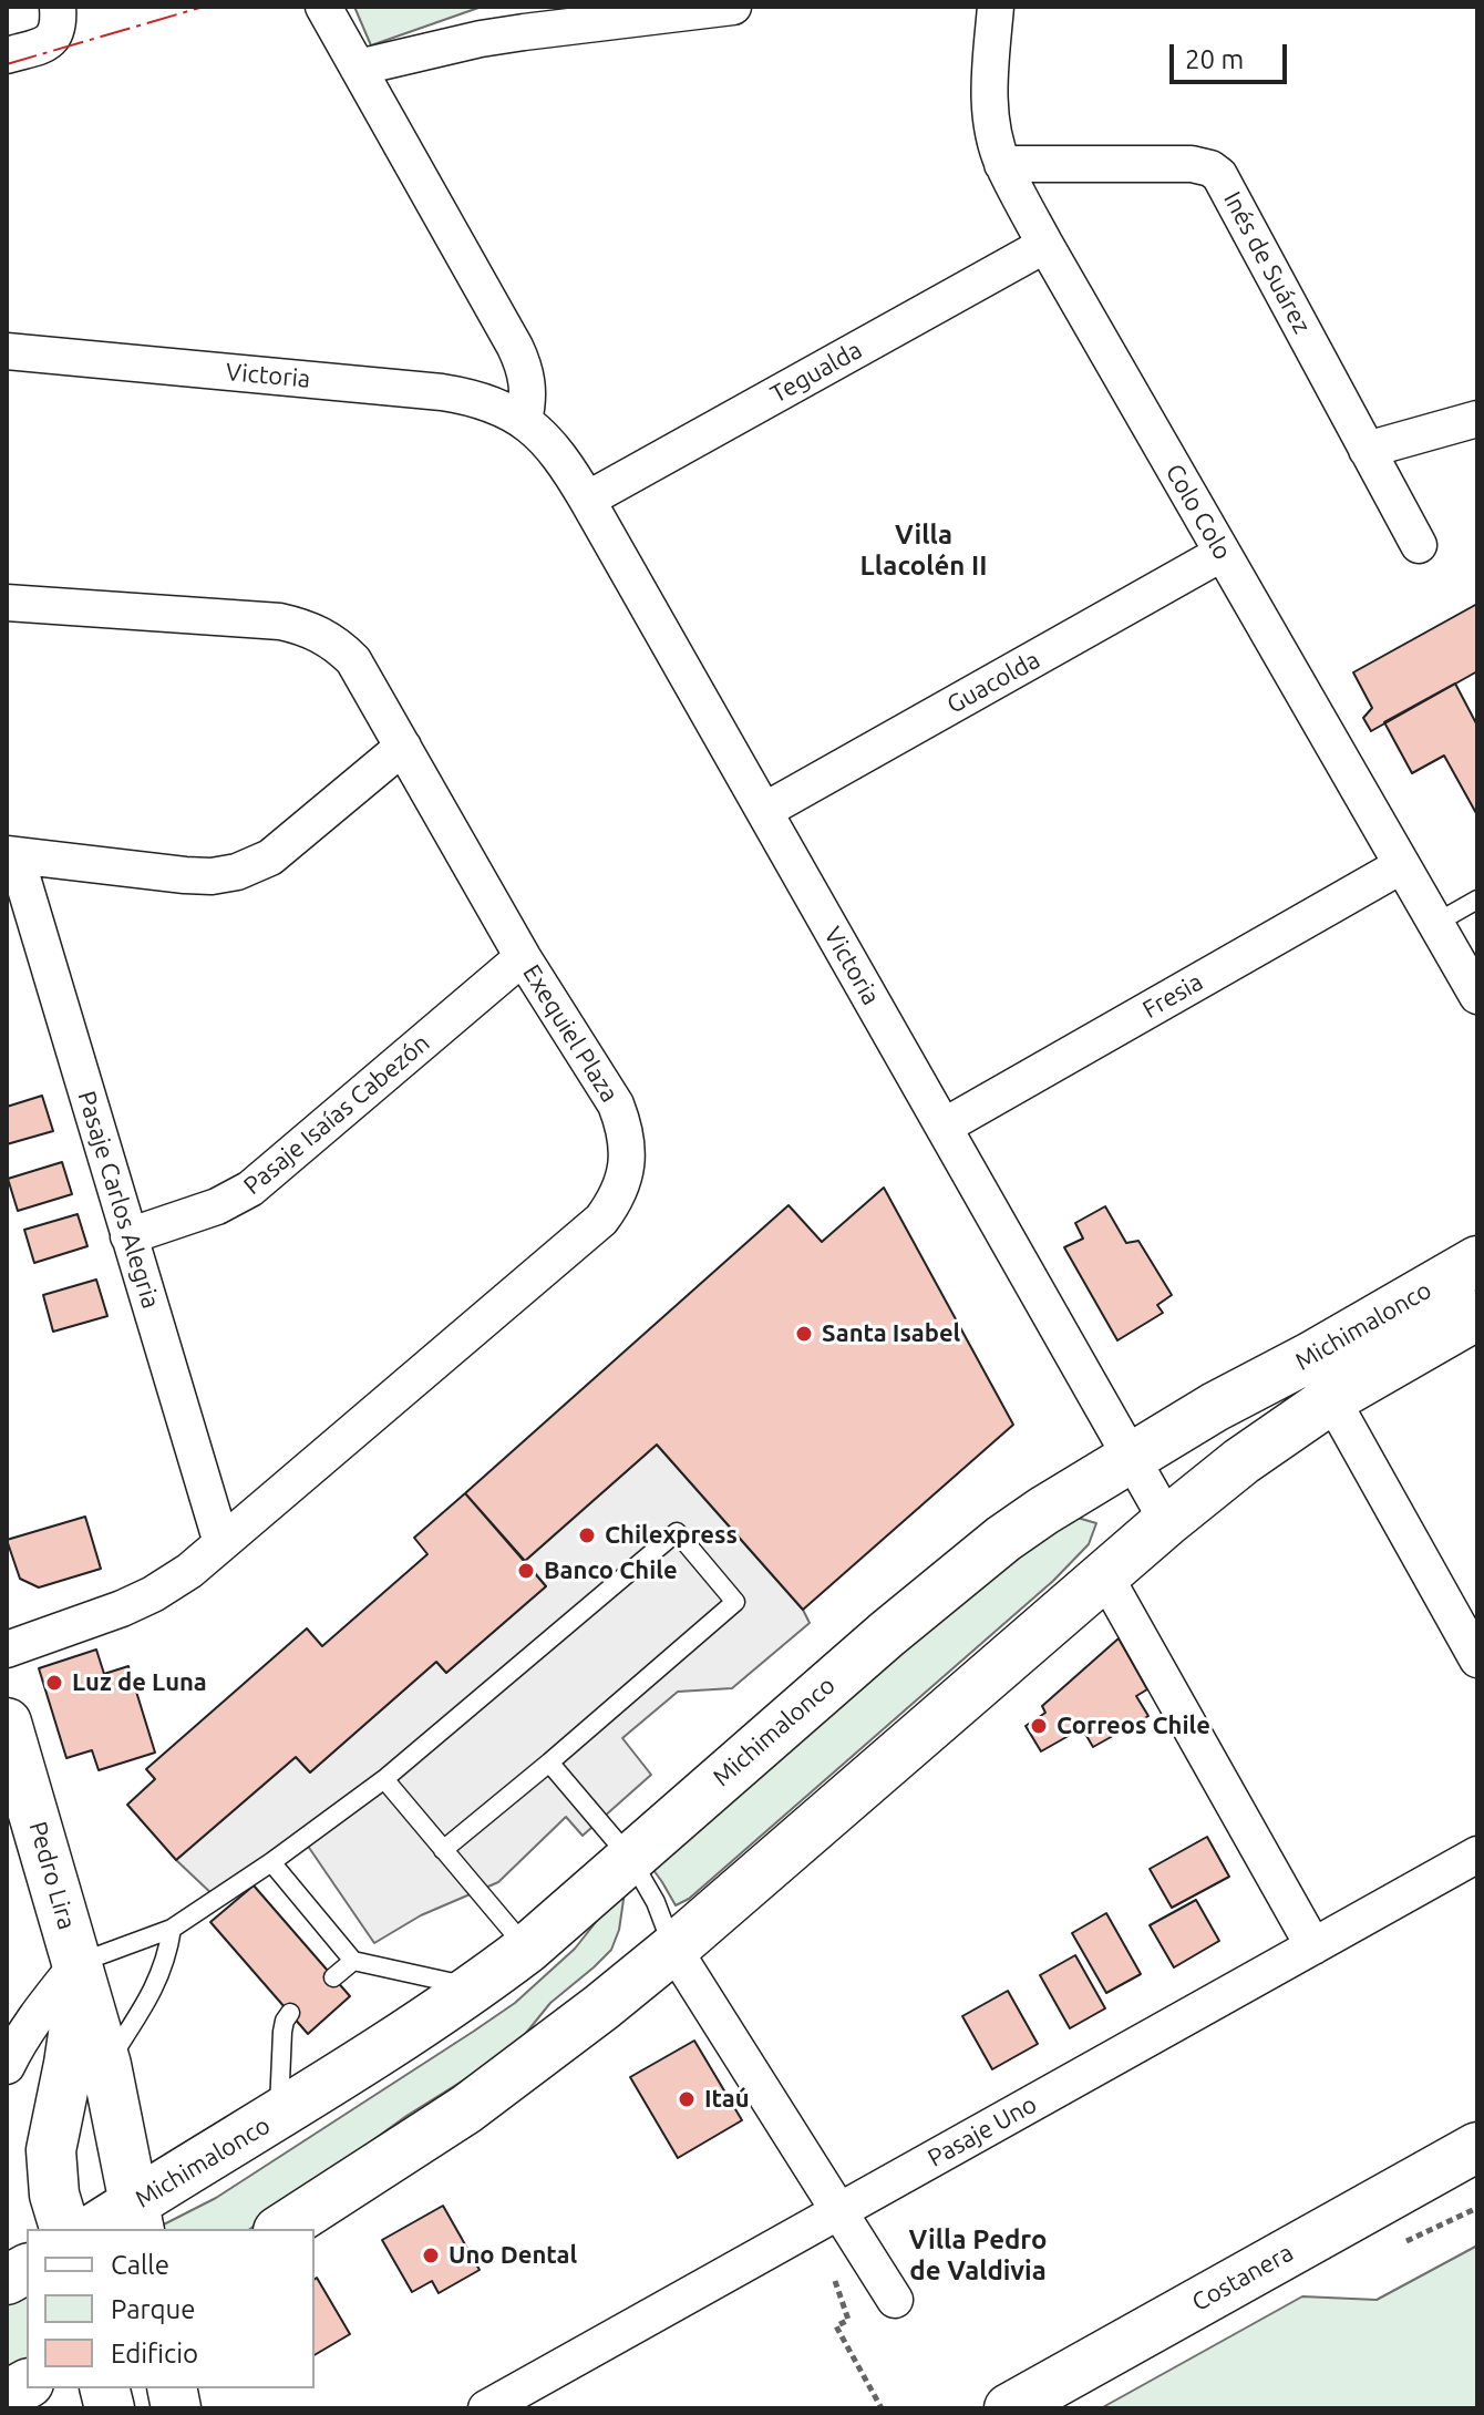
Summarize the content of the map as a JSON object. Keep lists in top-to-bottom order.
{
  "streets": {
    "main road": ["Michimalonco", "Pedro Lira", "Costanera"],
    "street": [
      "Inés de Suárez",
      "Tegualda",
      "Victoria",
      "Colo Colo",
      "Guacolda",
      "Fresia",
      "Exequiel Plaza",
      "Pasaje Isaías Cabezón",
      "Pasaje Carlos Alegria",
      "Pasaje Uno"
    ]
  },
  "crossings": [
    ["Inés de Suárez", "Colo Colo"],
    ["Tegualda", "Victoria"],
    ["Tegualda", "Colo Colo"],
    ["Victoria", "Guacolda"],
    ["Victoria", "Fresia"],
    ["Victoria", "Michimalonco"],
    ["Colo Colo", "Guacolda"],
    ["Colo Colo", "Fresia"],
    ["Exequiel Plaza", "Pasaje Isaías Cabezón"],
    ["Exequiel Plaza", "Pasaje Carlos Alegria"],
    ["Pasaje Isaías Cabezón", "Pasaje Carlos Alegria"],
    ["Michimalonco", "Pedro Lira"]
  ],
  "districts": ["Villa Llacolén II", "Villa Pedro de Valdivia"],
  "places": [
    "Santa Isabel",
    "Chilexpress",
    "Banco Chile",
    "Luz de Luna",
    "Correos Chile",
    "Itaú",
    "Uno Dental"
  ],
  "legend": ["Calle", "Parque", "Edificio"],
  "scale_bar": "20 m"
}
